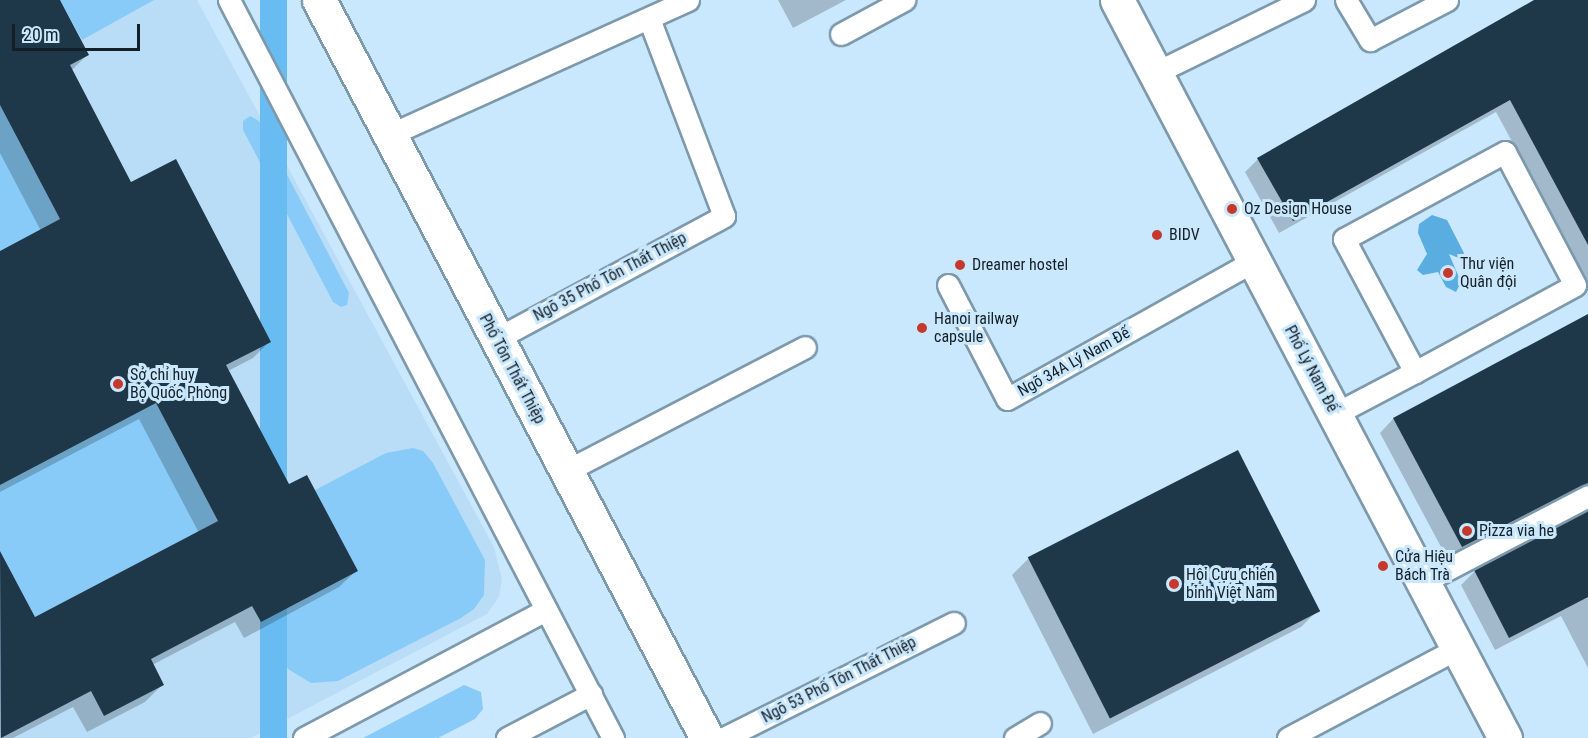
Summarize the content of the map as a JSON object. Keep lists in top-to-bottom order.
{
  "streets": {
    "street": ["Phố Tôn Thất Thiệp", "Phố Lý Nam Đế"],
    "lane": ["Ngõ 35 Phố Tôn Thất Thiệp", "Ngõ 34A Lý Nam Đế", "Ngõ 53 Phố Tôn Thất Thiệp"]
  },
  "crossings": [
    ["Ngõ 35 Phố Tôn Thất Thiệp", "Phố Tôn Thất Thiệp"],
    ["Ngõ 34A Lý Nam Đế", "Phố Lý Nam Đế"]
  ],
  "places": [
    "Oz Design House",
    "BIDV",
    "Dreamer hostel",
    "Thư viện Quân đội",
    "Hanoi railway capsule",
    "Sở chỉ huy Bộ Quốc Phòng",
    "Pizza via he",
    "Cửa Hiệu Bách Trà",
    "Hội Cựu chiến binh Việt Nam"
  ],
  "scale_bar": "20 m"
}
